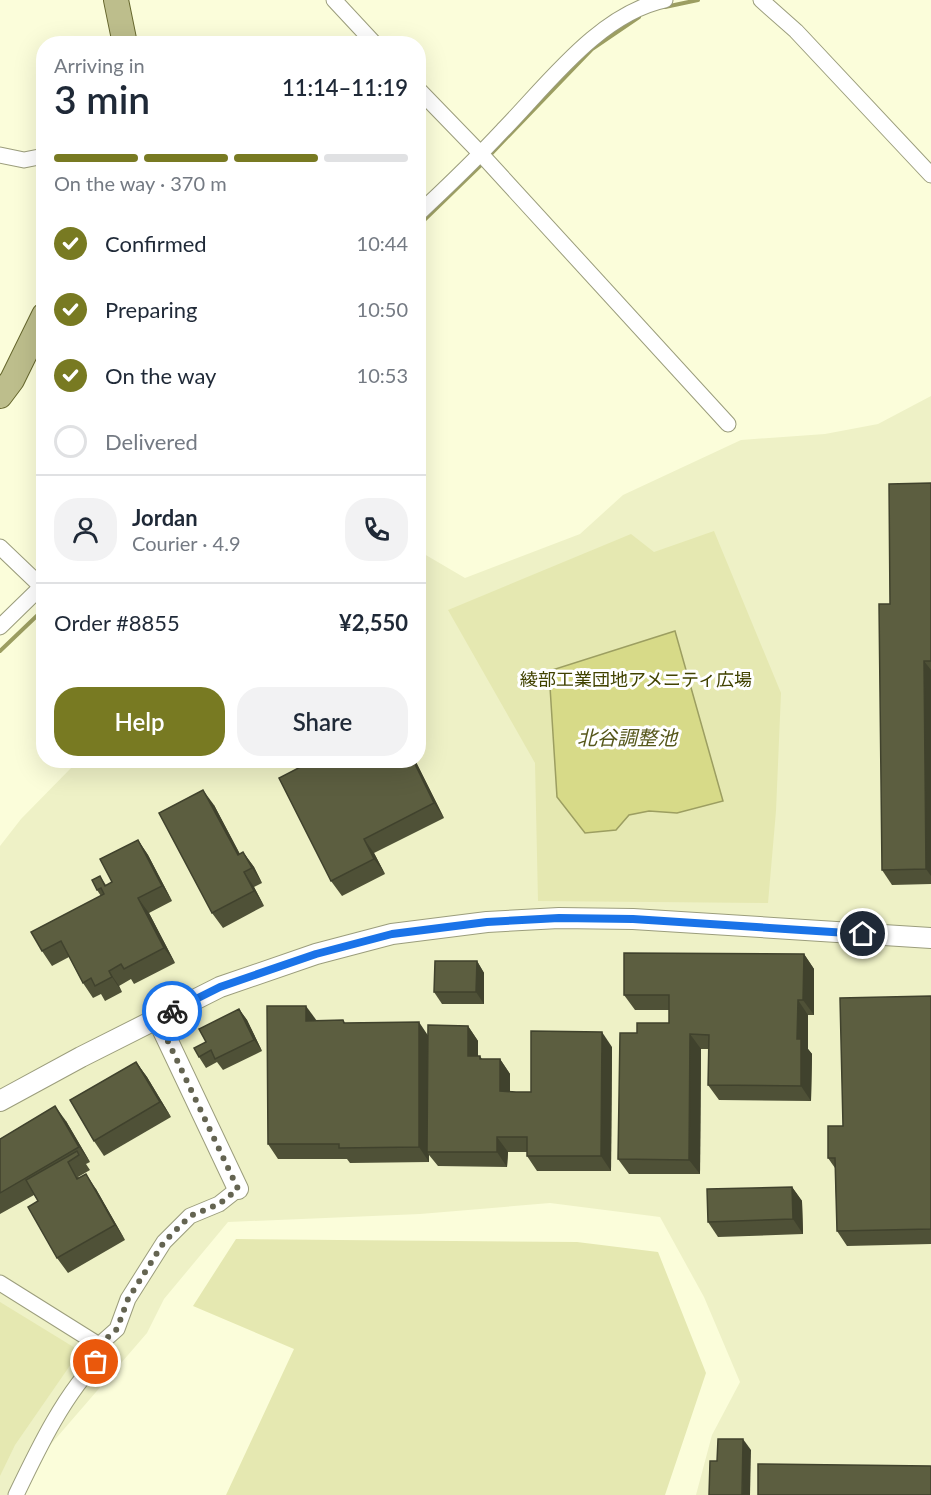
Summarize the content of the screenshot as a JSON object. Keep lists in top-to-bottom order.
{
  "water": ["北谷調整池"],
  "parks": ["綾部工業団地アメニティ広場"],
  "page": {
    "heading": ["3 min", "Arriving in", "11:14–11:19"],
    "panel": [
      "Jordan",
      "Courier · 4.9",
      "Order #8855",
      "¥2,550"
    ],
    "bar": "On the way · 370 m",
    "list": [
      ["Confirmed", "10:44"],
      ["Preparing", "10:50"],
      ["On the way", "10:53"],
      "Delivered"
    ],
    "buttons": ["Help", "Share"]
  }
}
